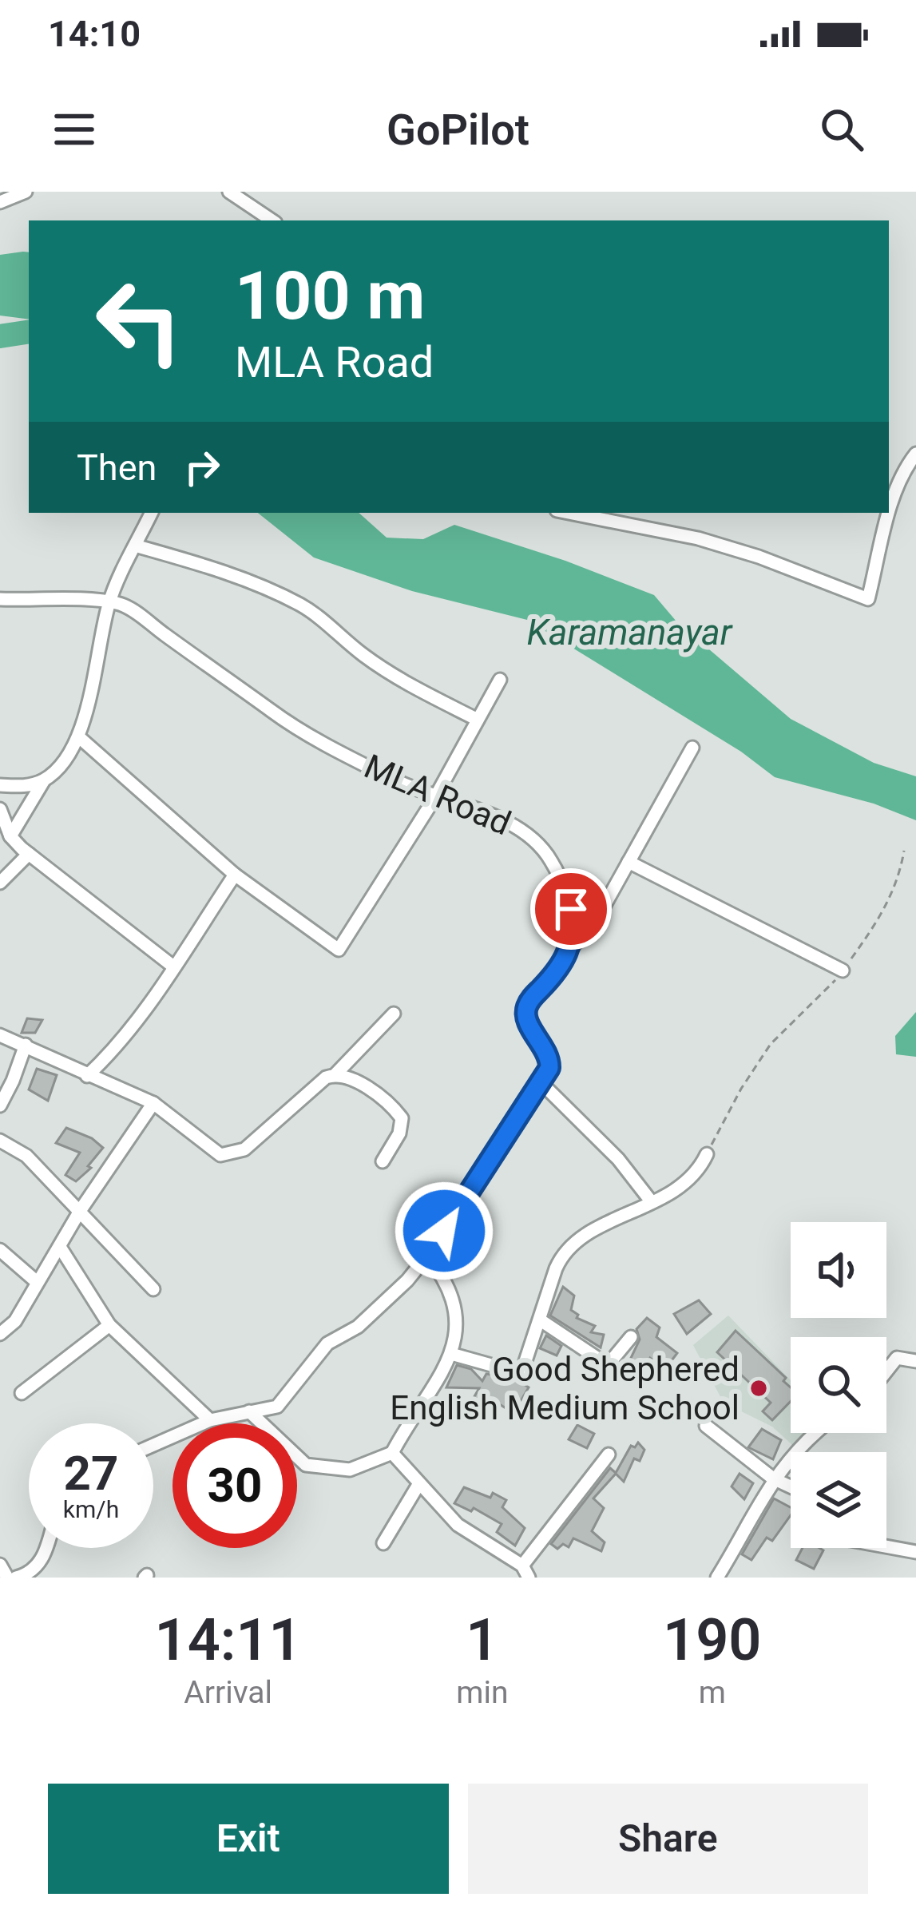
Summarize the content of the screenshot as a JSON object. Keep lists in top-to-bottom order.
{
  "streets": {
    "street": ["MLA Road"]
  },
  "water": ["Karamanayar"],
  "places": ["Good Shephered English Medium School"],
  "page": {
    "status": "14:10",
    "header": "GoPilot",
    "turn": ["100 m", "MLA Road"],
    "then": "Then",
    "speed": "27 km/h",
    "limit": "30",
    "eta": [
      "14:11",
      "Arrival",
      "1",
      "min",
      "190",
      "m"
    ],
    "buttons": ["Exit", "Share"]
  }
}
